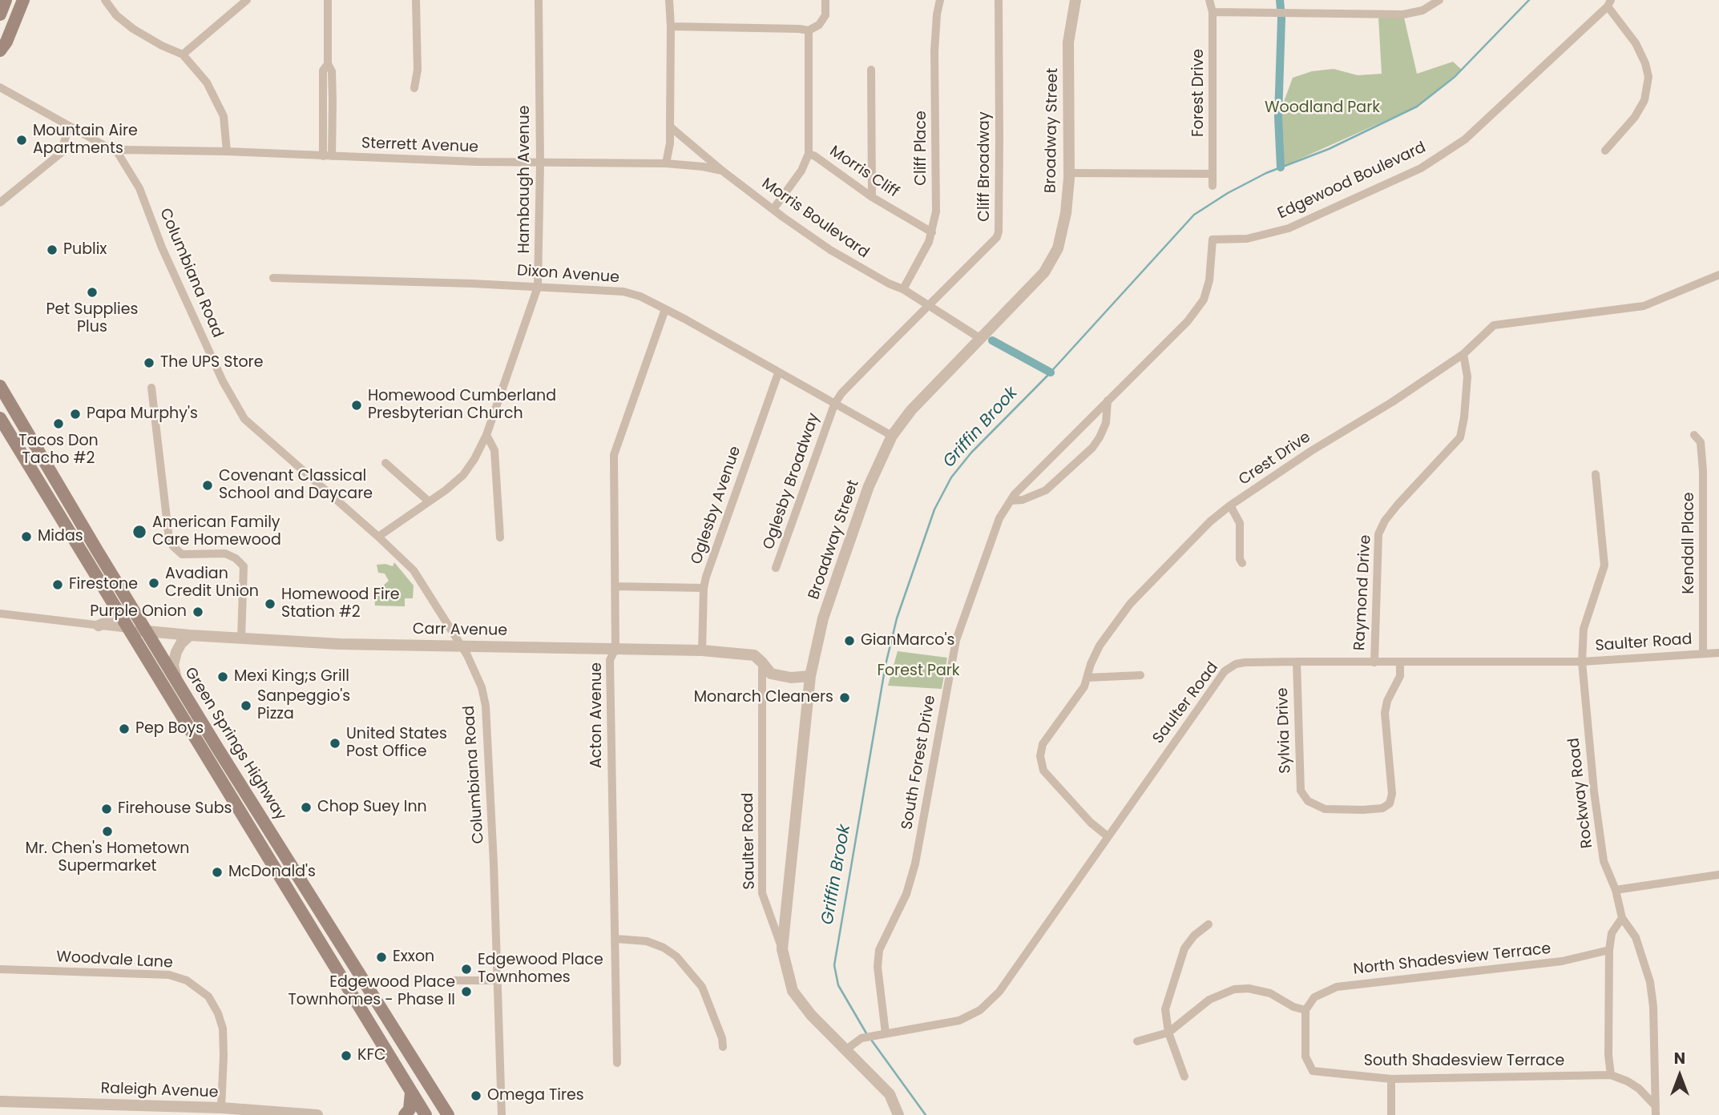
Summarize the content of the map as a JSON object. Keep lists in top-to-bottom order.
{
  "streets": {
    "main road": ["Green Springs Highway"],
    "street": [
      "Forest Drive",
      "Broadway Street",
      "Sterrett Avenue",
      "Cliff Place",
      "Cliff Broadway",
      "Morris Cliff",
      "Hambaugh Avenue",
      "Edgewood Boulevard",
      "Morris Boulevard",
      "Columbiana Road",
      "Dixon Avenue",
      "Crest Drive",
      "Oglesby Broadway",
      "Oglesby Avenue",
      "Kendall Place",
      "Raymond Drive",
      "Carr Avenue",
      "Saulter Road",
      "Acton Avenue",
      "Sylvia Drive",
      "South Forest Drive",
      "Rockway Road",
      "North Shadesview Terrace",
      "Woodvale Lane",
      "South Shadesview Terrace",
      "Raleigh Avenue"
    ]
  },
  "crossings": [
    ["Broadway Street", "Morris Boulevard"],
    ["Broadway Street", "Dixon Avenue"],
    ["Broadway Street", "Carr Avenue"],
    ["Broadway Street", "Saulter Road"],
    ["Sterrett Avenue", "Hambaugh Avenue"],
    ["Sterrett Avenue", "Morris Boulevard"],
    ["Sterrett Avenue", "Columbiana Road"],
    ["Cliff Place", "Morris Cliff"],
    ["Cliff Place", "Morris Boulevard"],
    ["Cliff Broadway", "Morris Boulevard"],
    ["Cliff Broadway", "Dixon Avenue"],
    ["Cliff Broadway", "Oglesby Broadway"],
    ["Hambaugh Avenue", "Columbiana Road"],
    ["Hambaugh Avenue", "Dixon Avenue"],
    ["Edgewood Boulevard", "South Forest Drive"],
    ["Columbiana Road", "Carr Avenue"],
    ["Dixon Avenue", "Oglesby Broadway"],
    ["Dixon Avenue", "Oglesby Avenue"],
    ["Dixon Avenue", "Acton Avenue"],
    ["Crest Drive", "Raymond Drive"],
    ["Crest Drive", "Saulter Road"],
    ["Oglesby Avenue", "Carr Avenue"],
    ["Kendall Place", "Saulter Road"],
    ["Raymond Drive", "Saulter Road"],
    ["Carr Avenue", "Saulter Road"],
    ["Carr Avenue", "Acton Avenue"],
    ["Carr Avenue", "Green Springs Highway"],
    ["Saulter Road", "Sylvia Drive"],
    ["Saulter Road", "South Forest Drive"],
    ["Saulter Road", "Rockway Road"],
    ["Rockway Road", "South Shadesview Terrace"],
    ["North Shadesview Terrace", "South Shadesview Terrace"],
    ["Woodvale Lane", "Raleigh Avenue"]
  ],
  "water": ["Griffin Brook"],
  "parks": ["Woodland Park", "Forest Park"],
  "places": [
    "Mountain Aire Apartments",
    "Publix",
    "Pet Supplies Plus",
    "The UPS Store",
    "Homewood Cumberland Presbyterian Church",
    "Papa Murphy's",
    "Tacos Don Tacho #2",
    "Covenant Classical School and Daycare",
    "American Family Care Homewood",
    "Midas",
    "Avadian Credit Union",
    "Firestone",
    "Homewood Fire Station #2",
    "Purple Onion",
    "GianMarco's",
    "Mexi King;s Grill",
    "Monarch Cleaners",
    "Sanpeggio's Pizza",
    "Pep Boys",
    "United States Post Office",
    "Chop Suey Inn",
    "Firehouse Subs",
    "Mr. Chen's Hometown Supermarket",
    "McDonald's",
    "Exxon",
    "Edgewood Place Townhomes",
    "Edgewood Place Townhomes - Phase II",
    "KFC",
    "Omega Tires"
  ],
  "north": "top"
}
